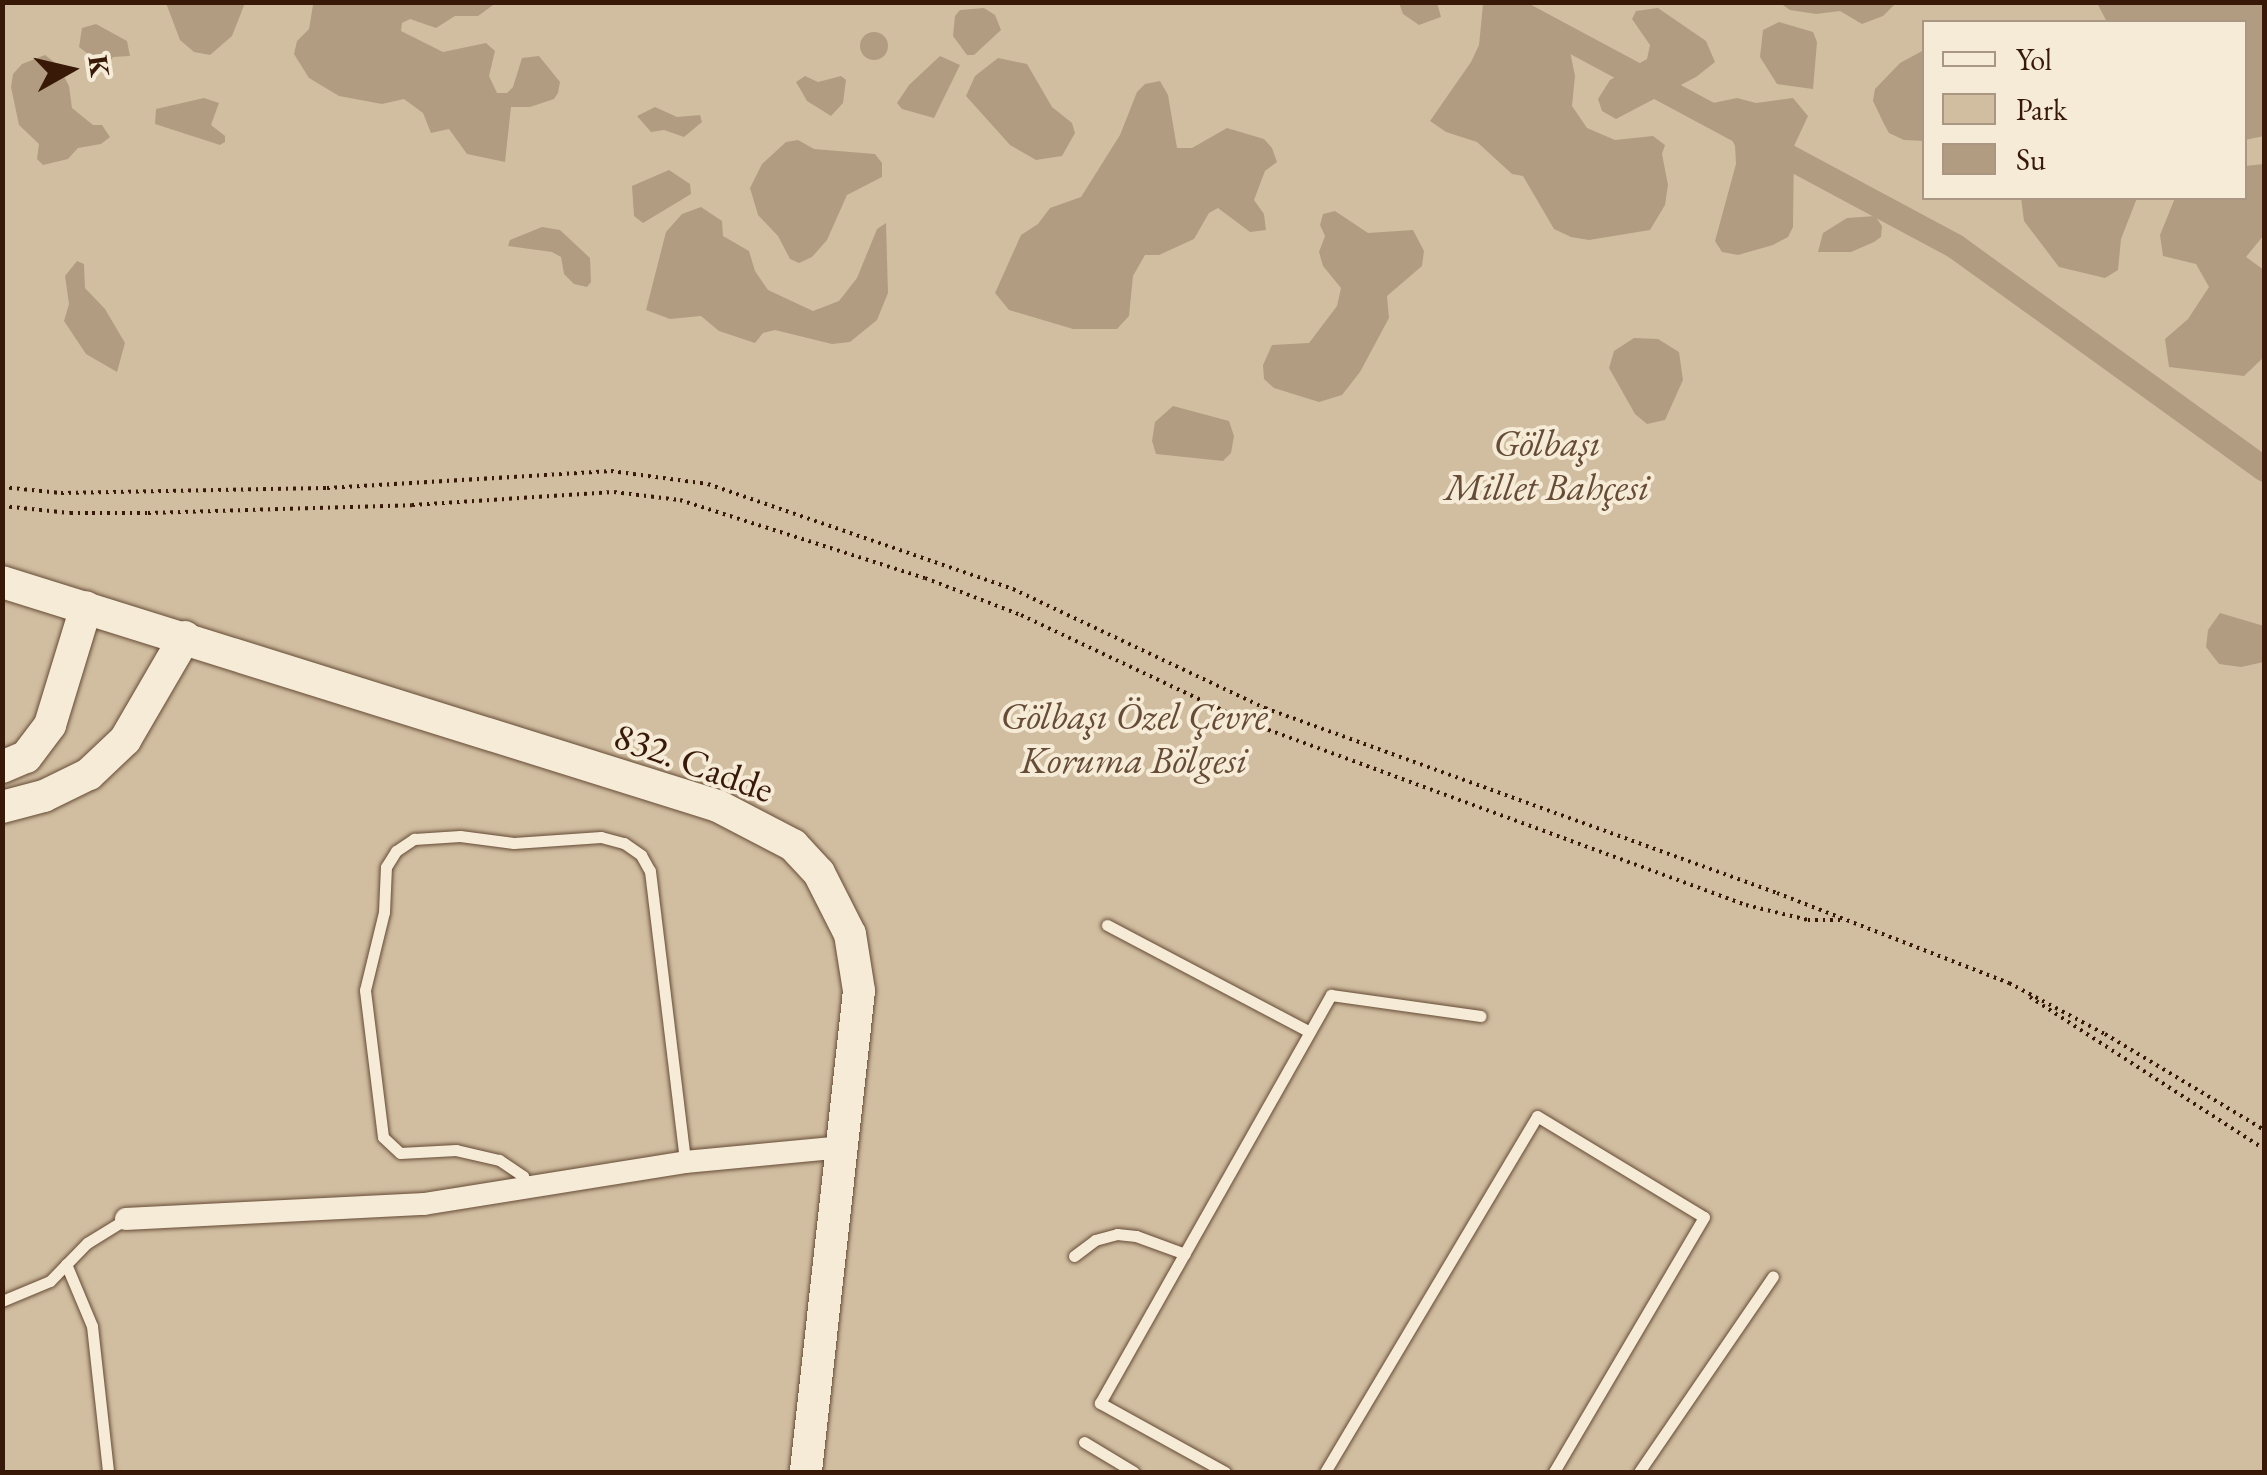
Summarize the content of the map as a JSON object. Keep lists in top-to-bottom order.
{
  "streets": {
    "street": ["832. Cadde"]
  },
  "parks": ["Gölbaşı Millet Bahçesi", "Gölbaşı Özel Çevre Koruma Bölgesi"],
  "legend": ["Yol", "Park", "Su"],
  "north": "right"
}
